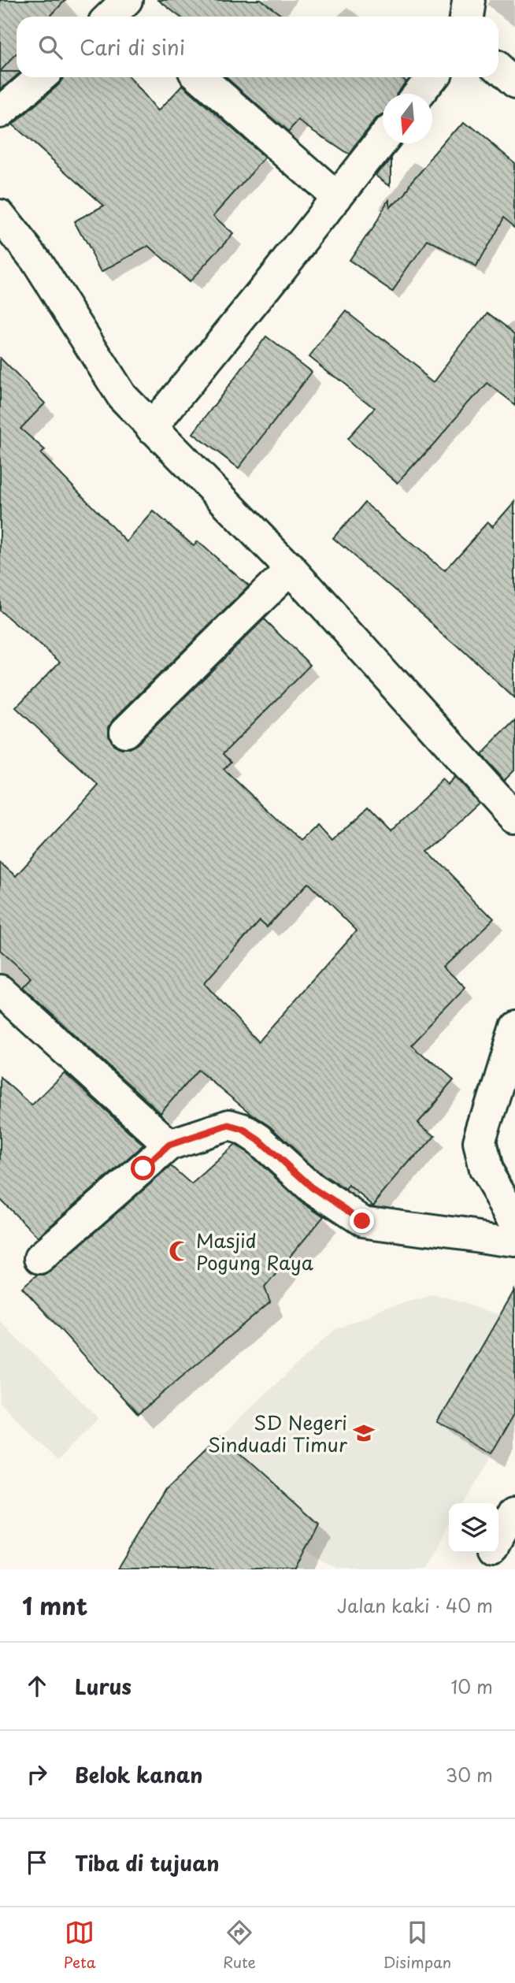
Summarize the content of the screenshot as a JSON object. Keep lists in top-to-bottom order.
{
  "places": {
    "mosque": ["Masjid Pogung Raya"],
    "school or university": ["SD Negeri Sinduadi Timur"]
  },
  "north": "bottom",
  "page": {
    "search": "Cari di sini",
    "heading": ["1 mnt", "Jalan kaki · 40 m"],
    "list": [
      ["Lurus", "10 m"],
      ["Belok kanan", "30 m"],
      "Tiba di tujuan"
    ],
    "nav": ["Peta", "Rute", "Disimpan"]
  }
}
